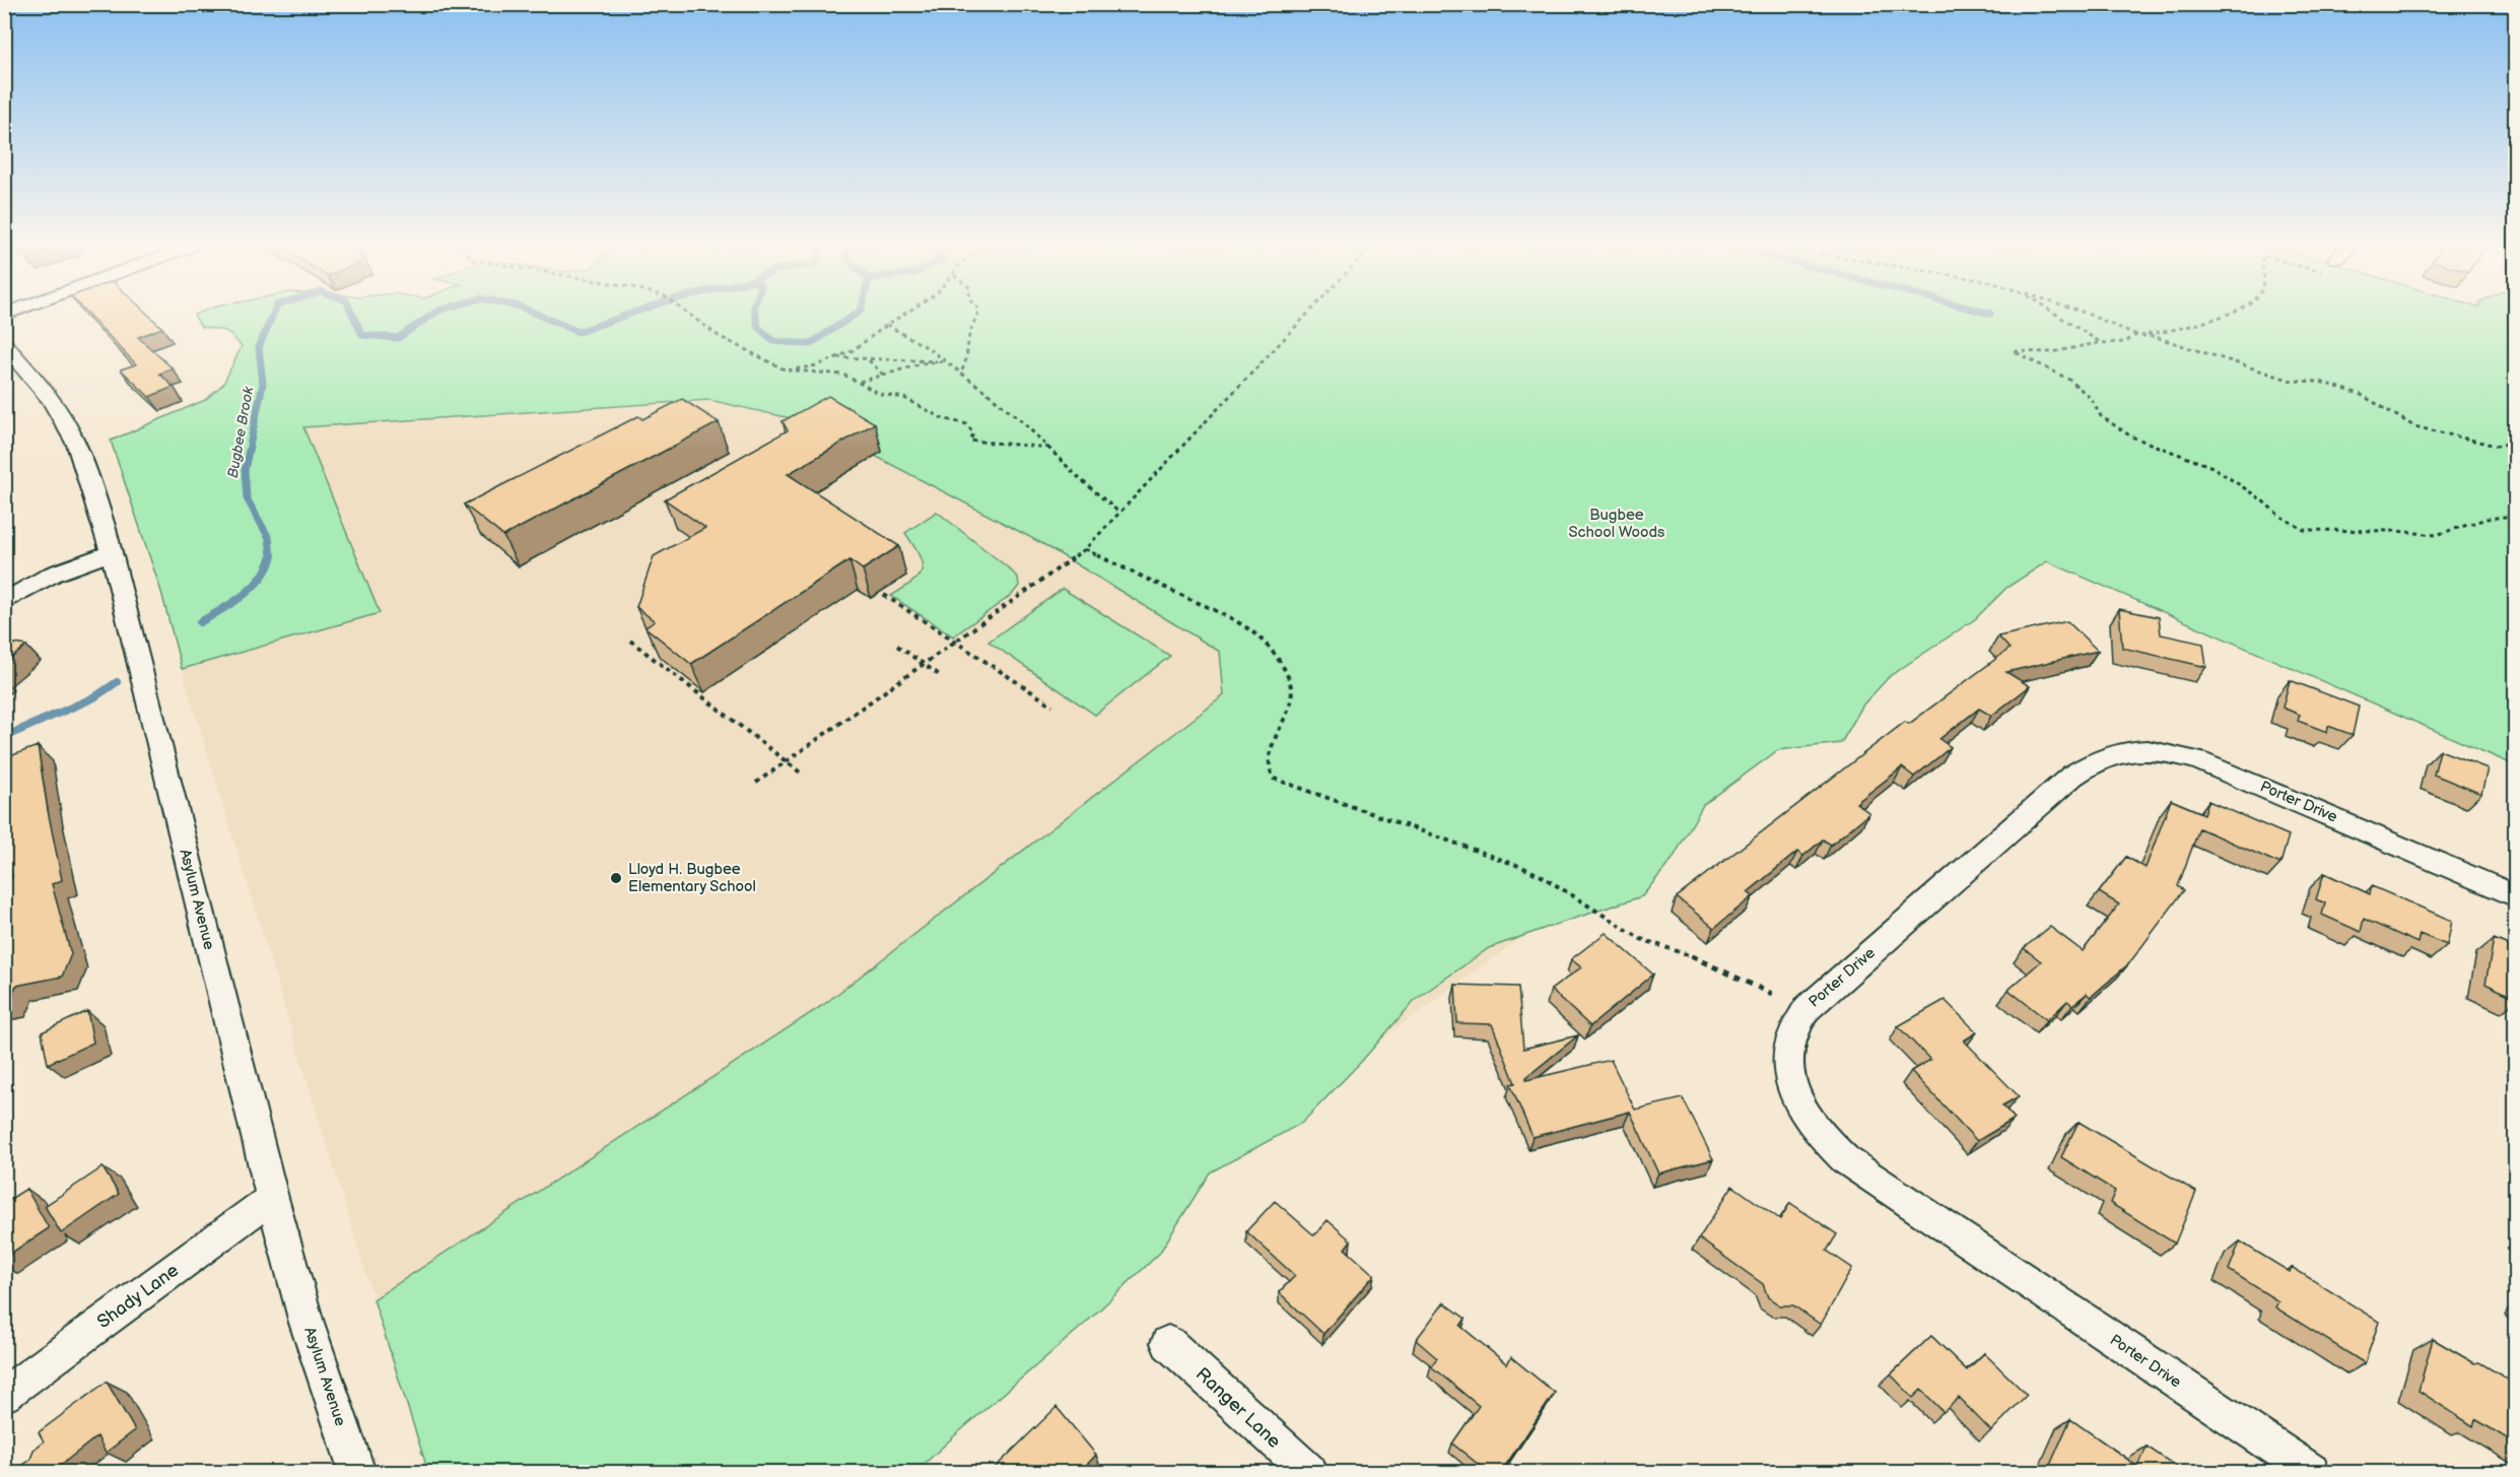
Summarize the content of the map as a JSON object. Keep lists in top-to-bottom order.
{
  "streets": {
    "street": [
      "Porter Drive",
      "Asylum Avenue",
      "Shady Lane",
      "Ranger Lane"
    ]
  },
  "crossings": [
    ["Asylum Avenue", "Shady Lane"]
  ],
  "water": ["Bugbee Brook"],
  "parks": ["Bugbee School Woods"],
  "places": ["Lloyd H. Bugbee Elementary School"]
}
